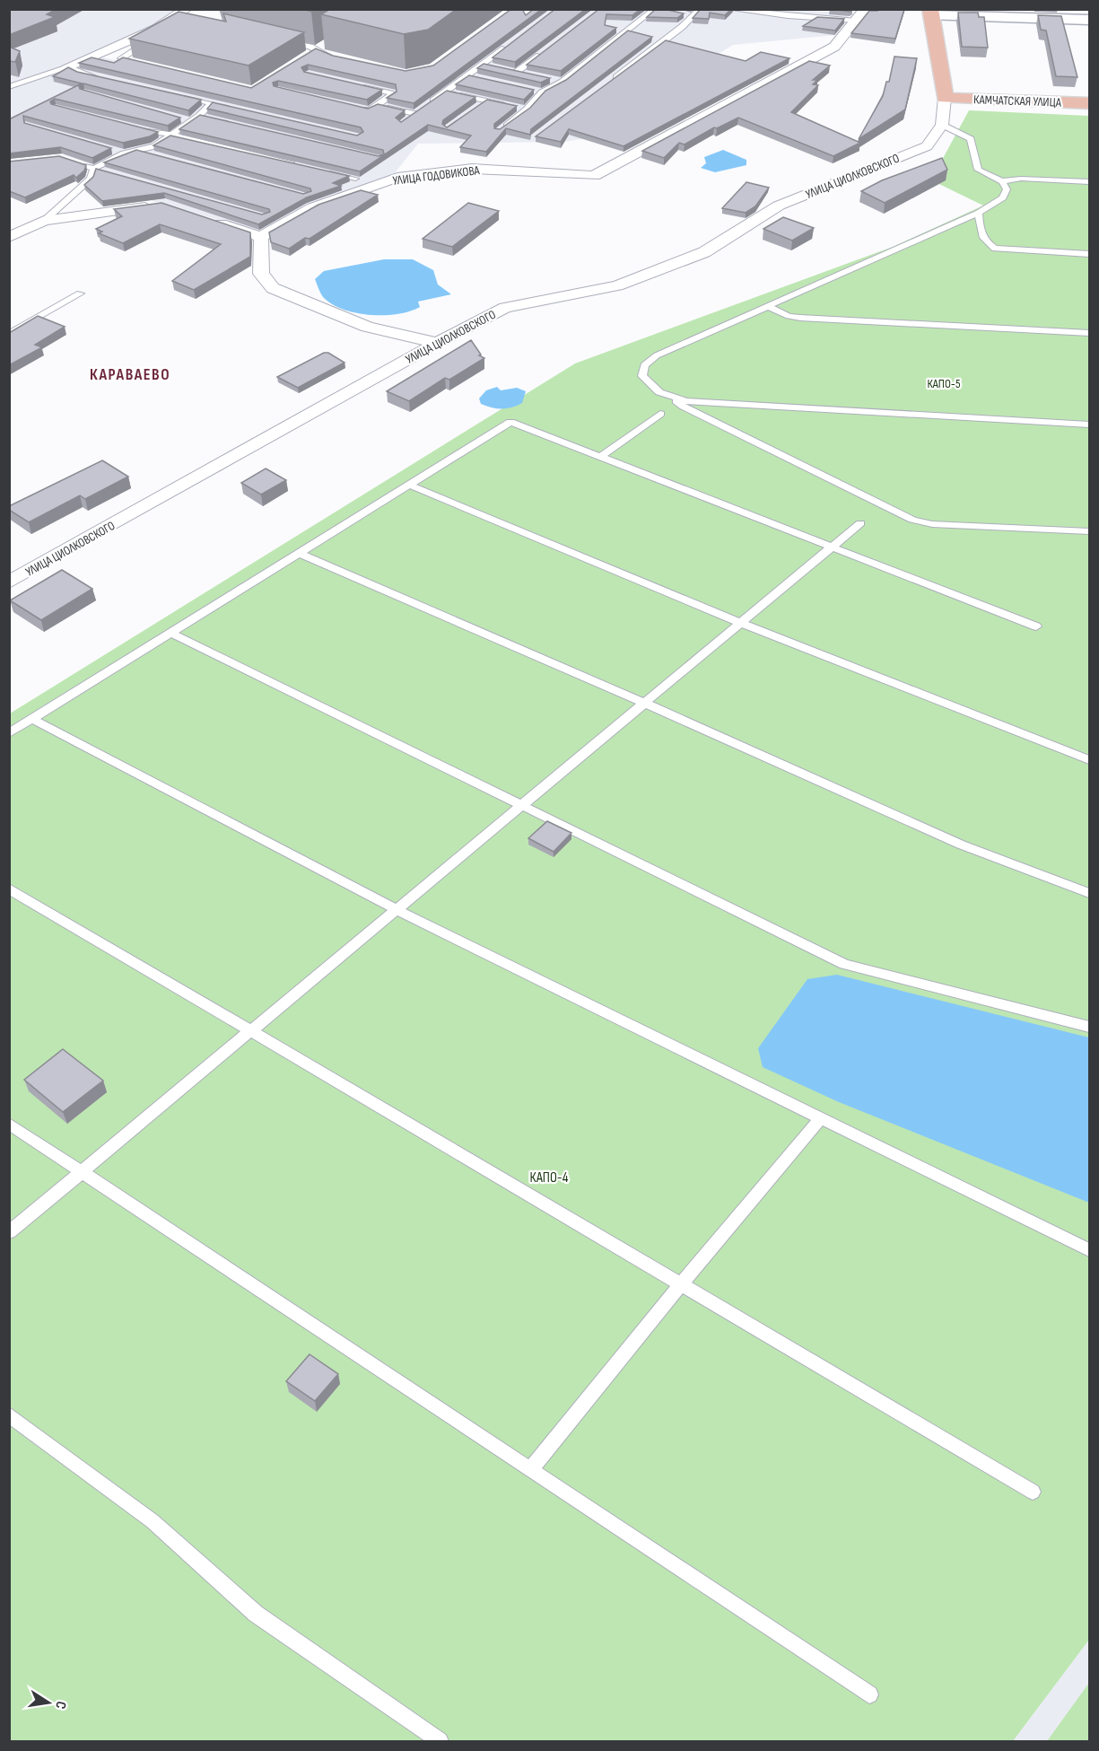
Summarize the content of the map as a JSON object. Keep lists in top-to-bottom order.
{
  "streets": {
    "main road": ["КАМЧАТСКАЯ УЛИЦА"],
    "street": ["УЛИЦА ГОДОВИКОВА", "УЛИЦА ЦИОЛКОВСКОГО"]
  },
  "districts": ["КАРАВАЕВО"],
  "parks": ["КАПО-5", "КАПО-4"],
  "north": "right"
}
